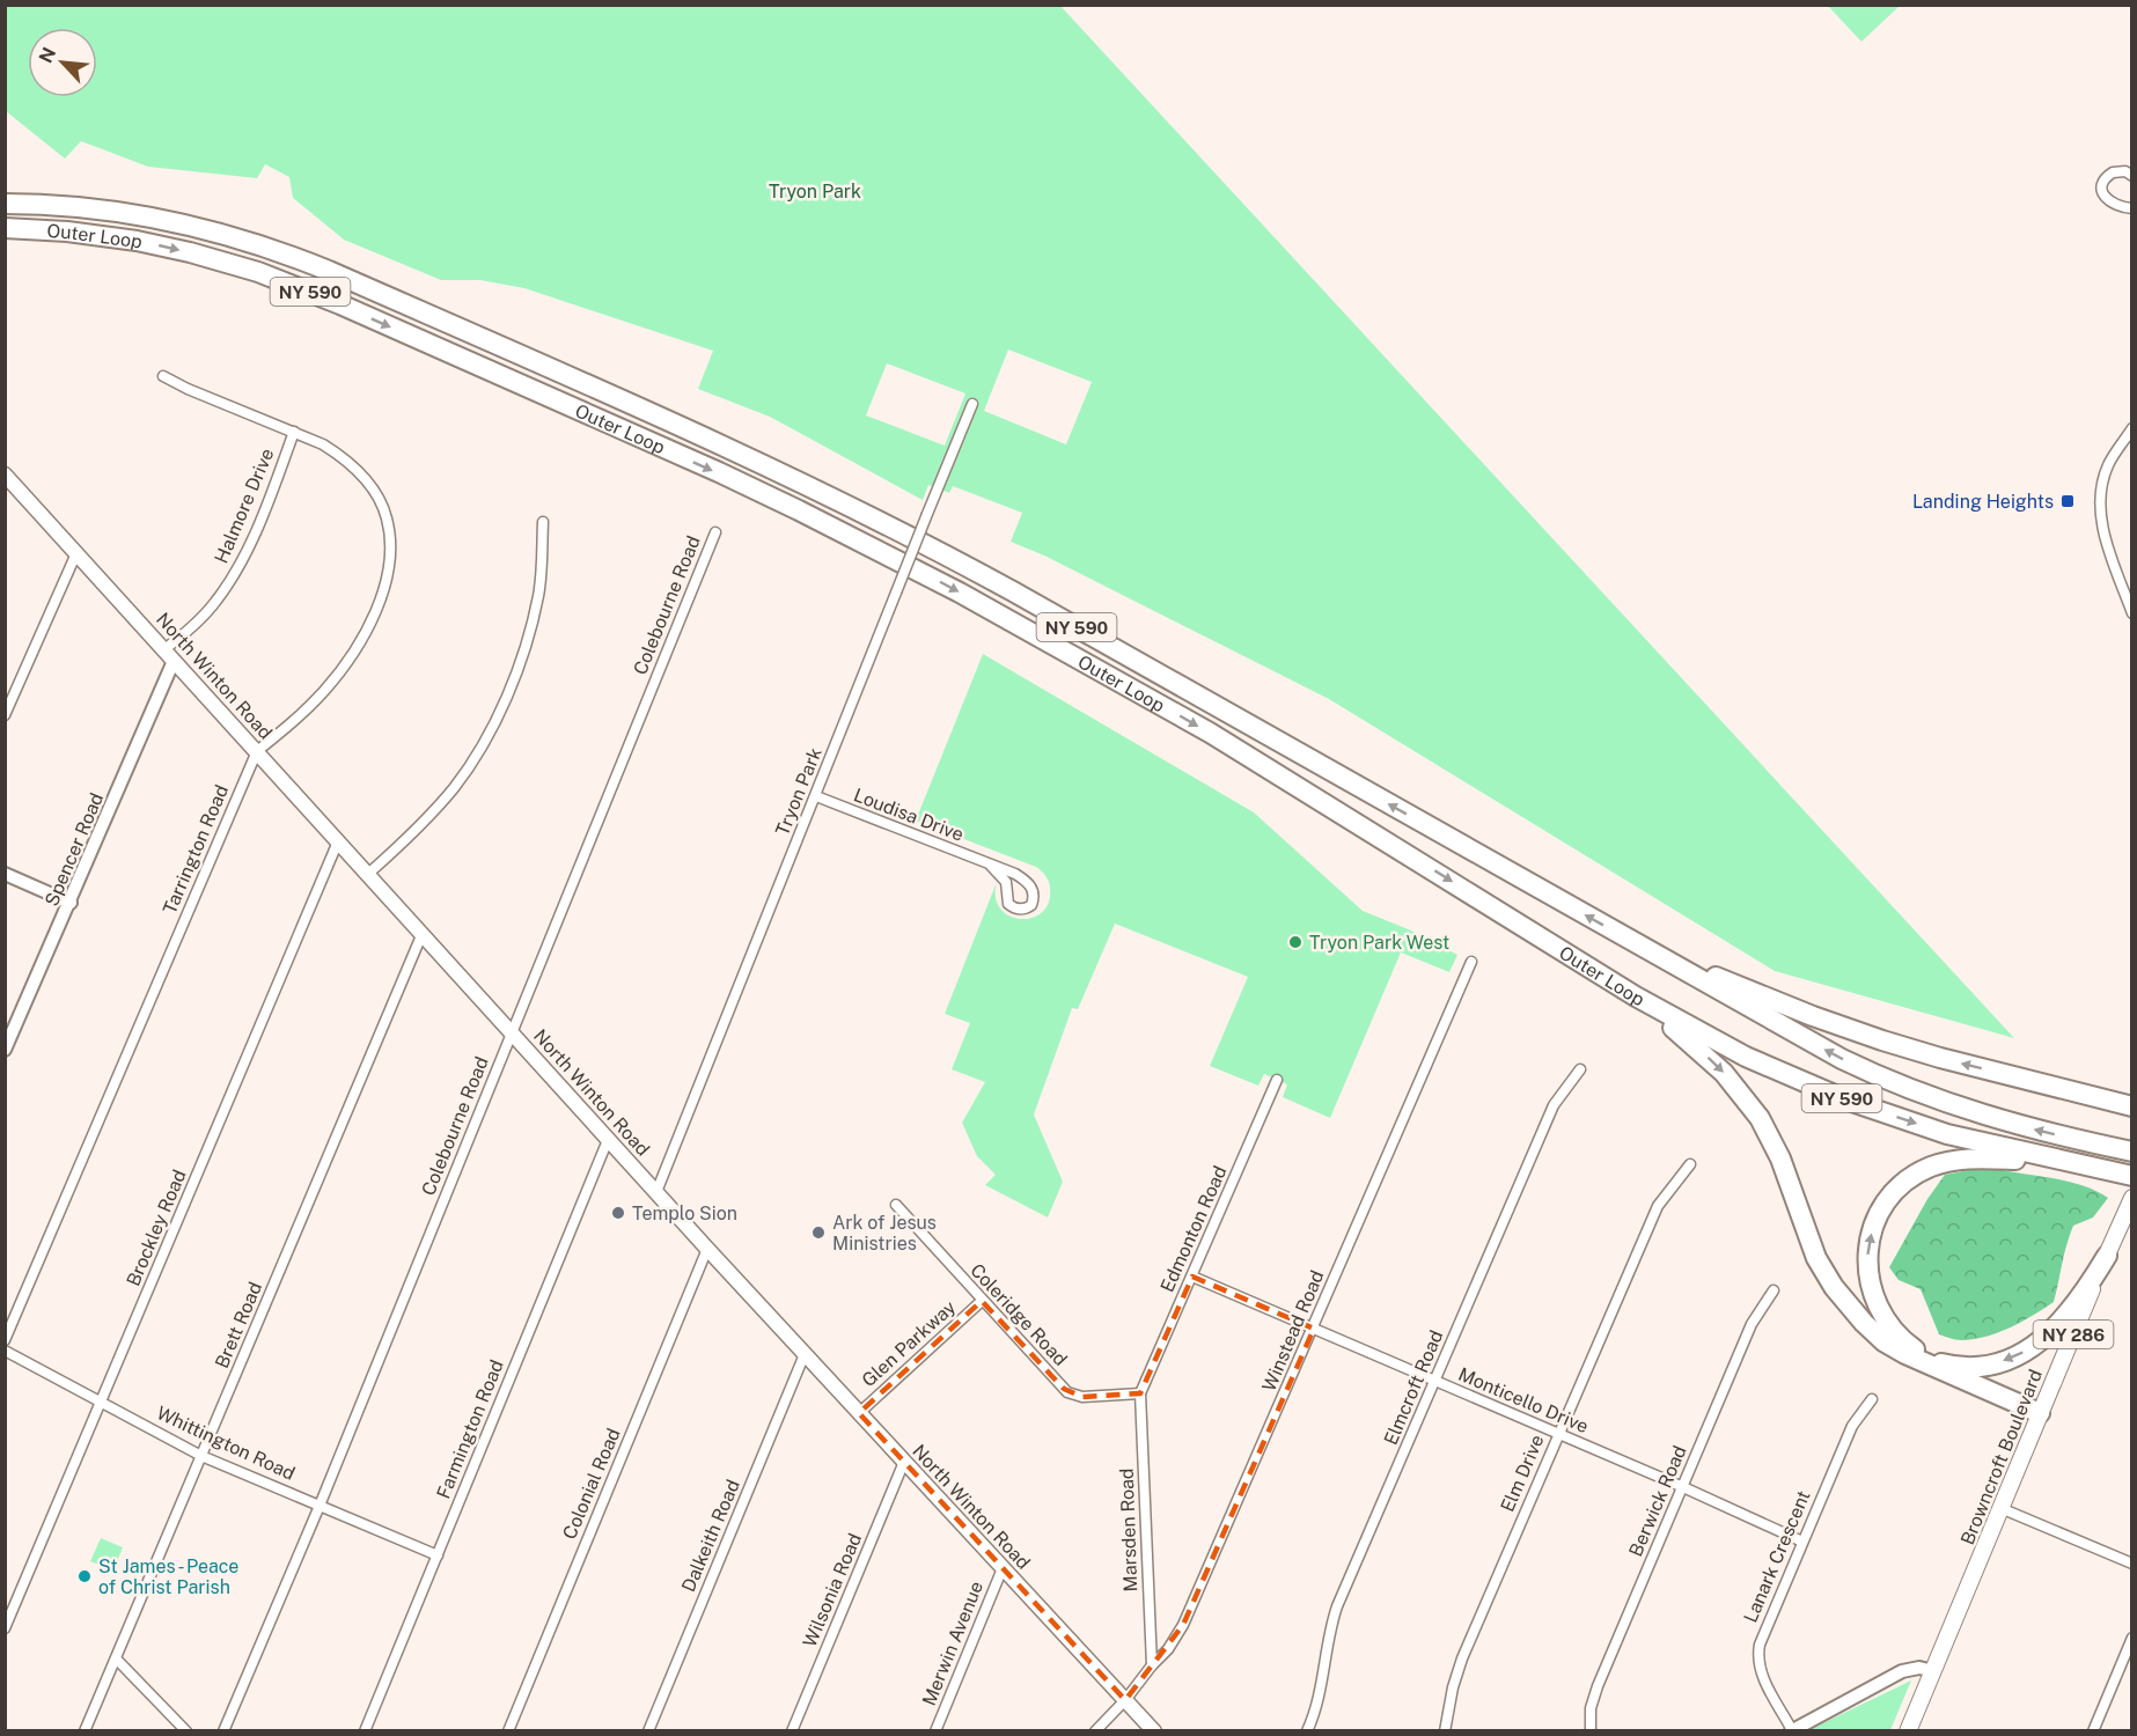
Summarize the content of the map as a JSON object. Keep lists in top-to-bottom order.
{
  "streets": {
    "highway": ["Outer Loop", "NY 590"],
    "main road": ["North Winton Road", "NY 286", "Browncroft Boulevard"],
    "street": [
      "Halmore Drive",
      "Colebourne Road",
      "Tryon Park",
      "Loudisa Drive",
      "Spencer Road",
      "Tarrington Road",
      "Brockley Road",
      "Edmonton Road",
      "Coleridge Road",
      "Brett Road",
      "Winstead Road",
      "Glen Parkway",
      "Elmcroft Road",
      "Monticello Drive",
      "Farmington Road",
      "Whittington Road",
      "Elm Drive",
      "Colonial Road",
      "Berwick Road",
      "Marsden Road",
      "Dalkeith Road",
      "Lanark Crescent",
      "Wilsonia Road",
      "Merwin Avenue"
    ]
  },
  "crossings": [
    ["Halmore Drive", "North Winton Road"],
    ["Halmore Drive", "Spencer Road"],
    ["Halmore Drive", "Tarrington Road"],
    ["Colebourne Road", "North Winton Road"],
    ["Colebourne Road", "Whittington Road"],
    ["North Winton Road", "Tryon Park"],
    ["North Winton Road", "Spencer Road"],
    ["North Winton Road", "Tarrington Road"],
    ["North Winton Road", "Brockley Road"],
    ["North Winton Road", "Brett Road"],
    ["North Winton Road", "Winstead Road"],
    ["North Winton Road", "Glen Parkway"],
    ["North Winton Road", "Farmington Road"],
    ["North Winton Road", "Colonial Road"],
    ["North Winton Road", "Dalkeith Road"],
    ["North Winton Road", "Wilsonia Road"],
    ["North Winton Road", "Merwin Avenue"],
    ["Tryon Park", "Loudisa Drive"],
    ["Brockley Road", "Whittington Road"],
    ["Edmonton Road", "Coleridge Road"],
    ["Edmonton Road", "Monticello Drive"],
    ["Edmonton Road", "Marsden Road"],
    ["Coleridge Road", "Glen Parkway"],
    ["Coleridge Road", "Marsden Road"],
    ["Brett Road", "Whittington Road"],
    ["Winstead Road", "Monticello Drive"],
    ["Winstead Road", "Marsden Road"],
    ["Elmcroft Road", "Monticello Drive"],
    ["Monticello Drive", "Elm Drive"],
    ["Monticello Drive", "Berwick Road"],
    ["Monticello Drive", "Lanark Crescent"],
    ["Farmington Road", "Whittington Road"]
  ],
  "parks": ["Tryon Park"],
  "places": {
    "transit": ["Landing Heights"],
    "other": [
      "Tryon Park West",
      "Templo Sion",
      "Ark of Jesus Ministries",
      "St James - Peace of Christ Parish"
    ]
  },
  "north": "top left"
}
